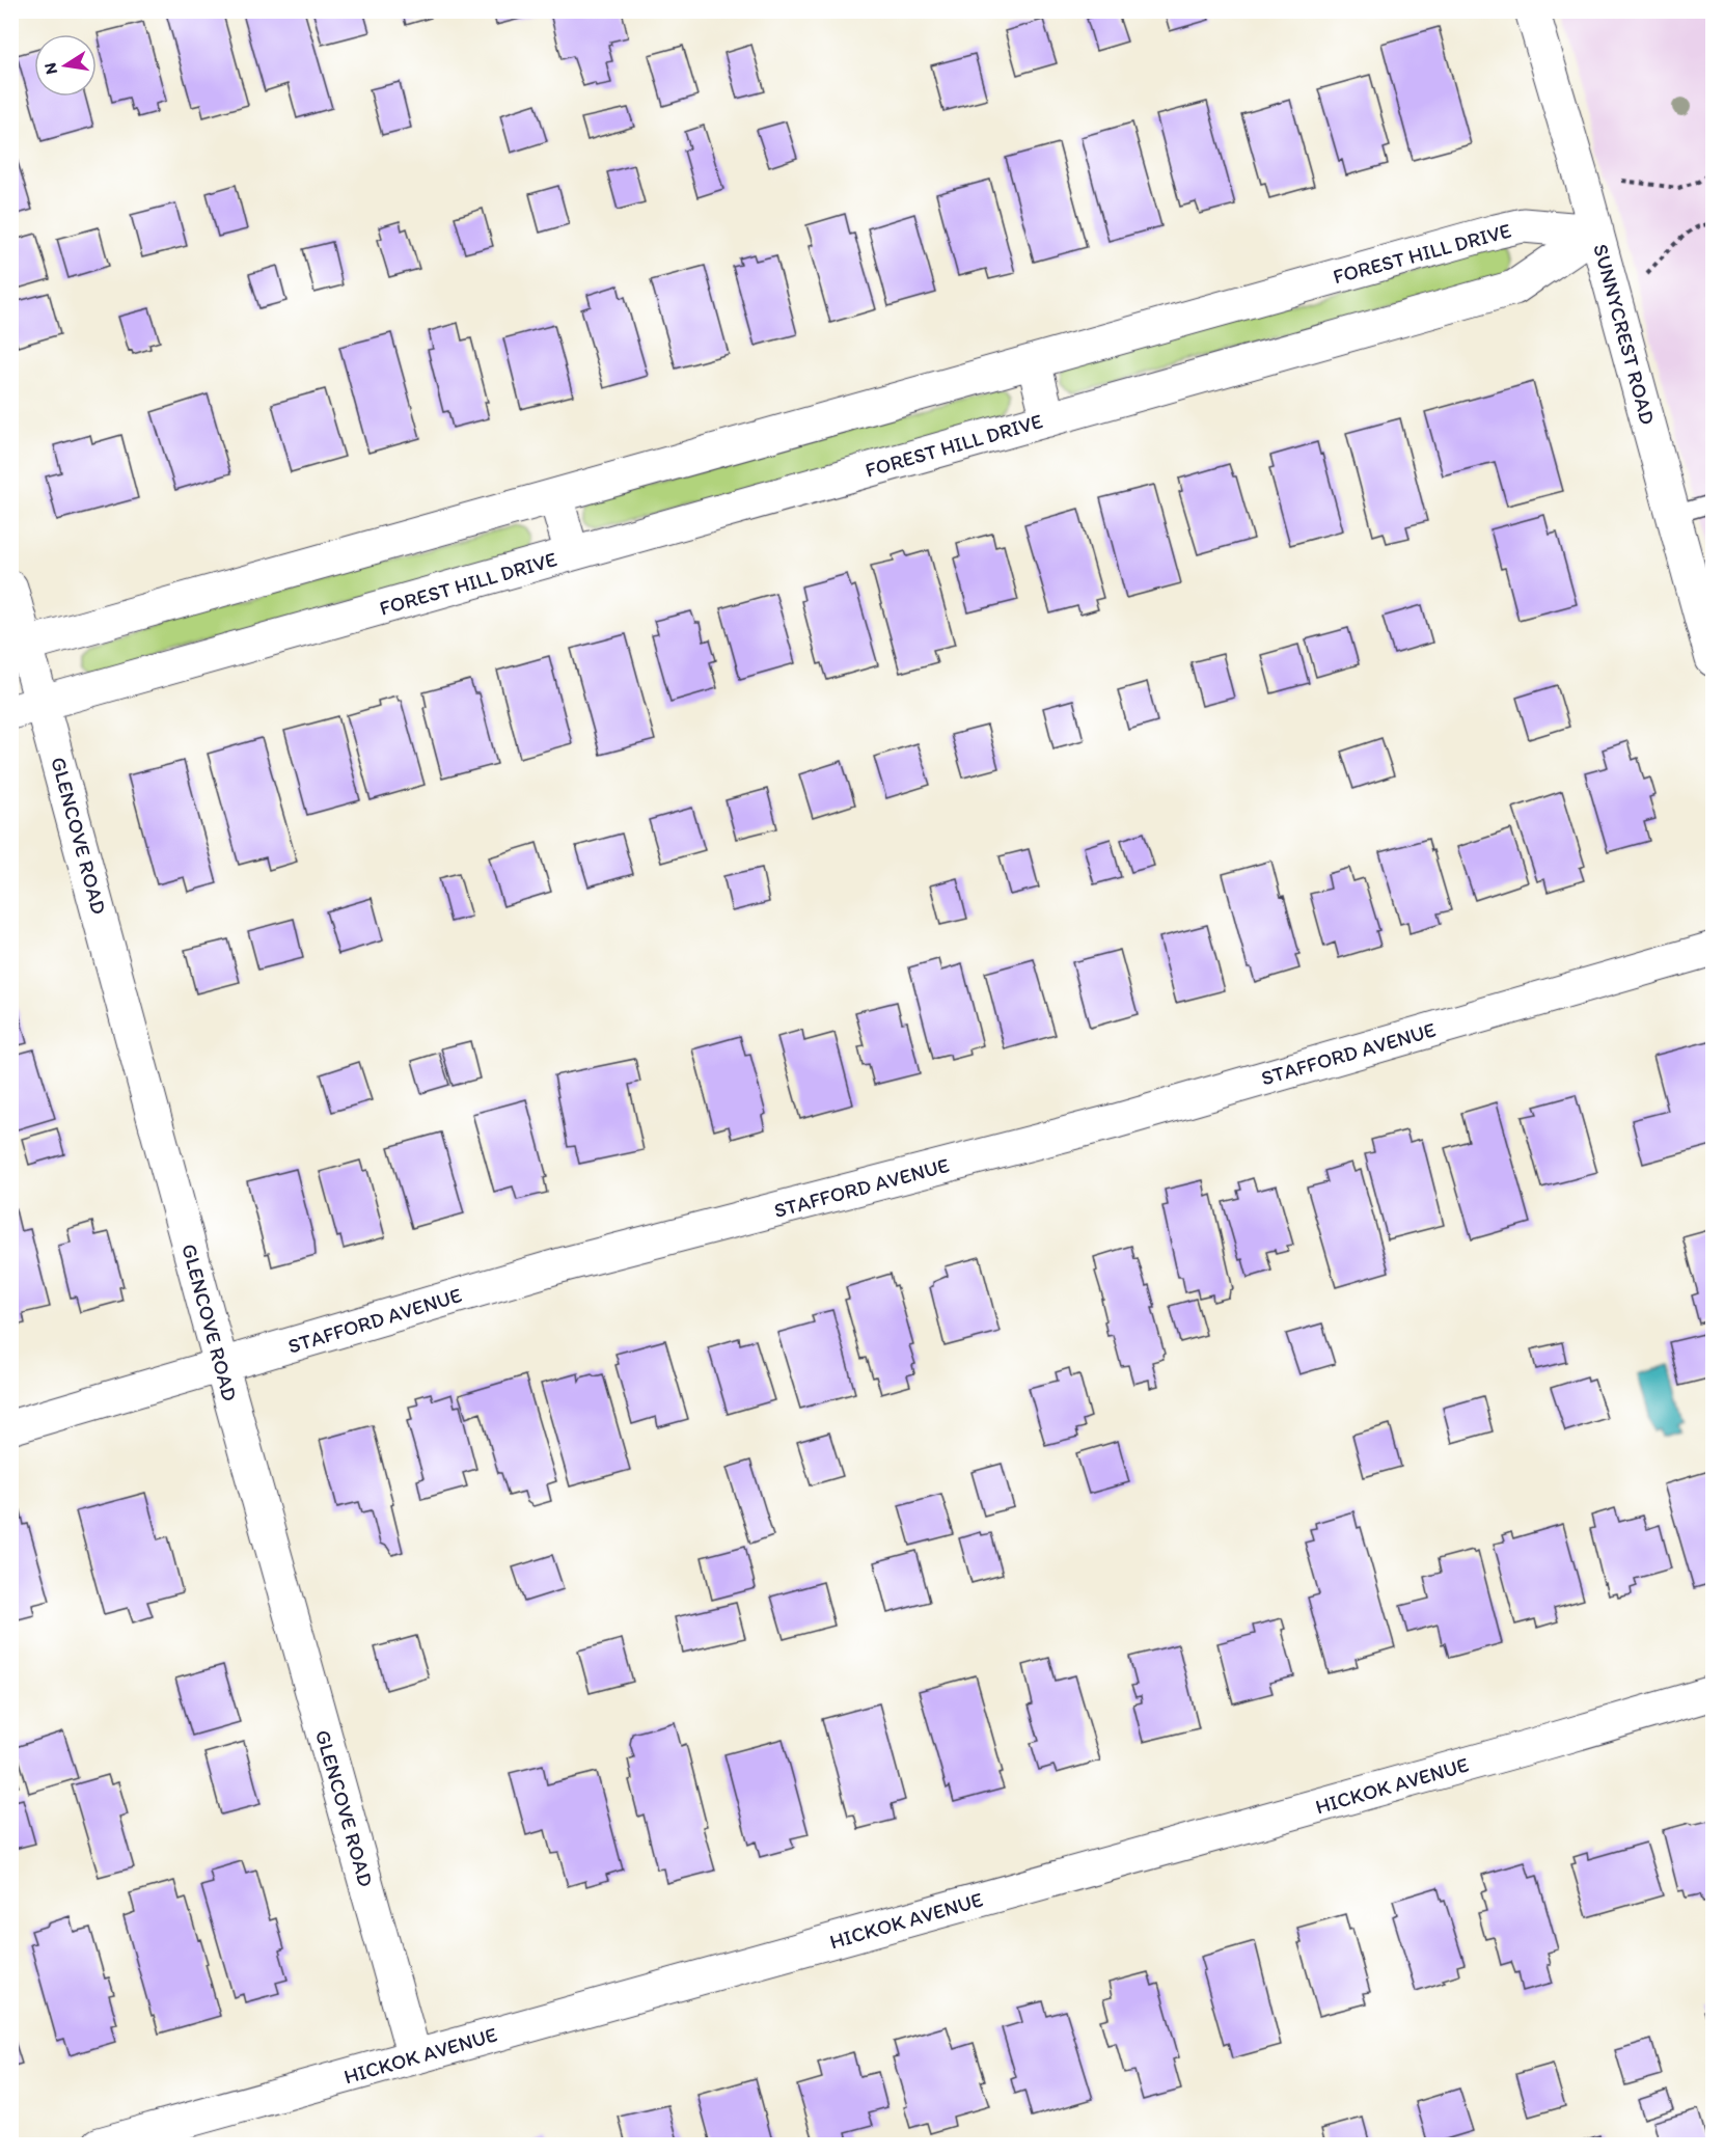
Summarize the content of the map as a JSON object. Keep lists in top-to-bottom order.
{
  "streets": {
    "street": [
      "FOREST HILL DRIVE",
      "SUNNYCREST ROAD",
      "GLENCOVE ROAD",
      "STAFFORD AVENUE",
      "HICKOK AVENUE"
    ]
  },
  "crossings": [
    ["FOREST HILL DRIVE", "SUNNYCREST ROAD"],
    ["FOREST HILL DRIVE", "GLENCOVE ROAD"],
    ["GLENCOVE ROAD", "STAFFORD AVENUE"],
    ["GLENCOVE ROAD", "HICKOK AVENUE"]
  ],
  "north": "left"
}
